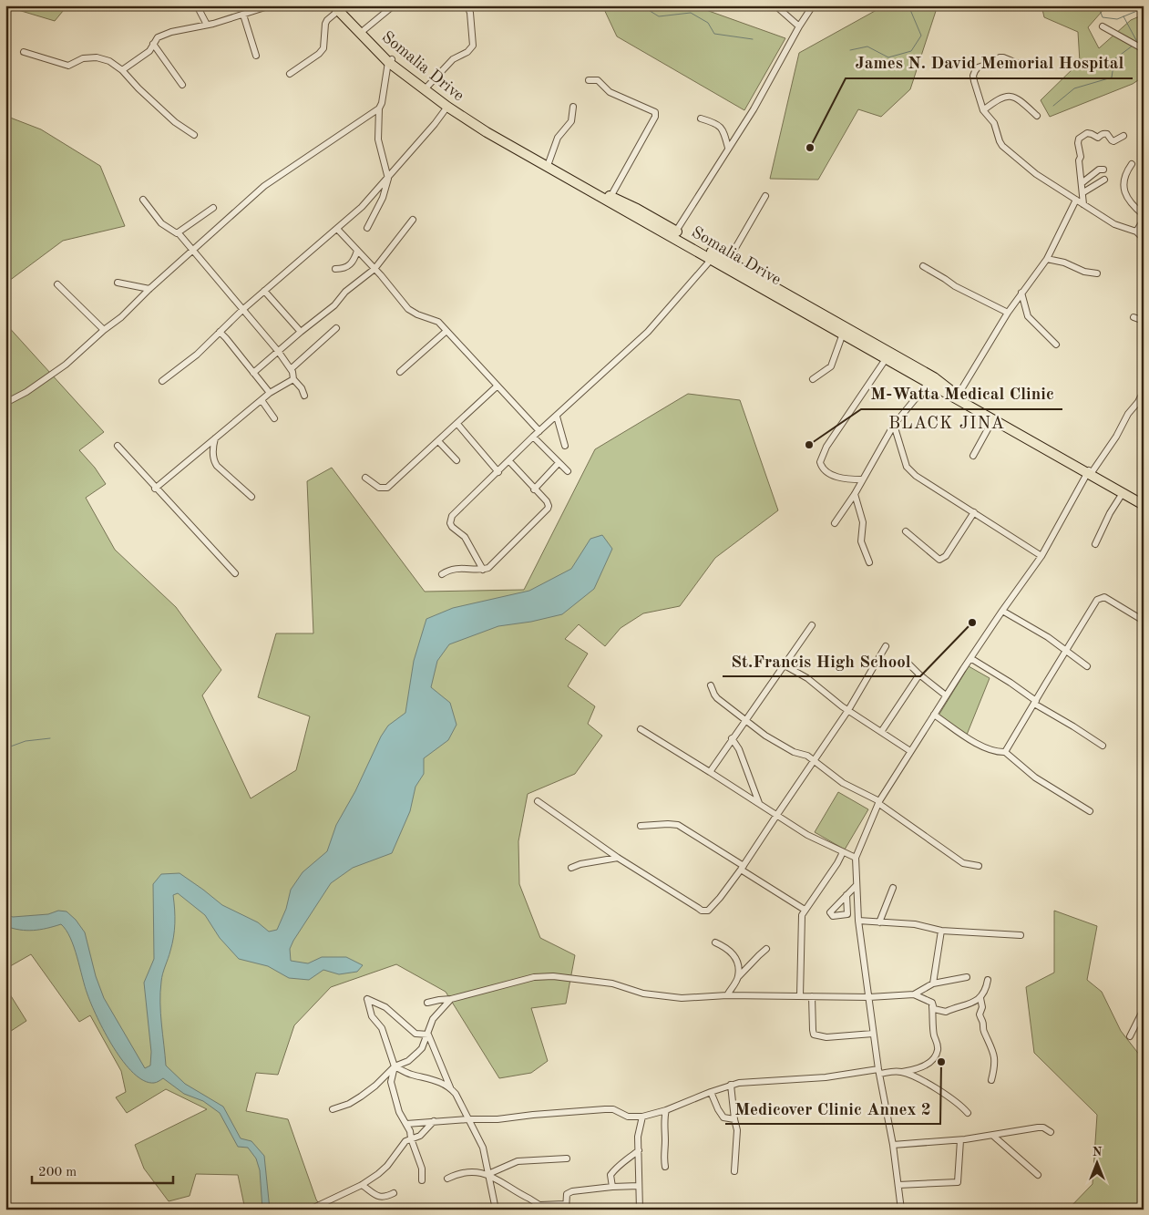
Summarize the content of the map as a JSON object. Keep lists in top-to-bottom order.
{
  "streets": {
    "main road": ["Somalia Drive"]
  },
  "districts": ["BLACK JINA"],
  "places": [
    "James N. David Memorial Hospital",
    "M-Watta Medical Clinic",
    "St.Francis High School",
    "Medicover Clinic Annex 2"
  ],
  "scale_bar": "200 m",
  "north": "top"
}
